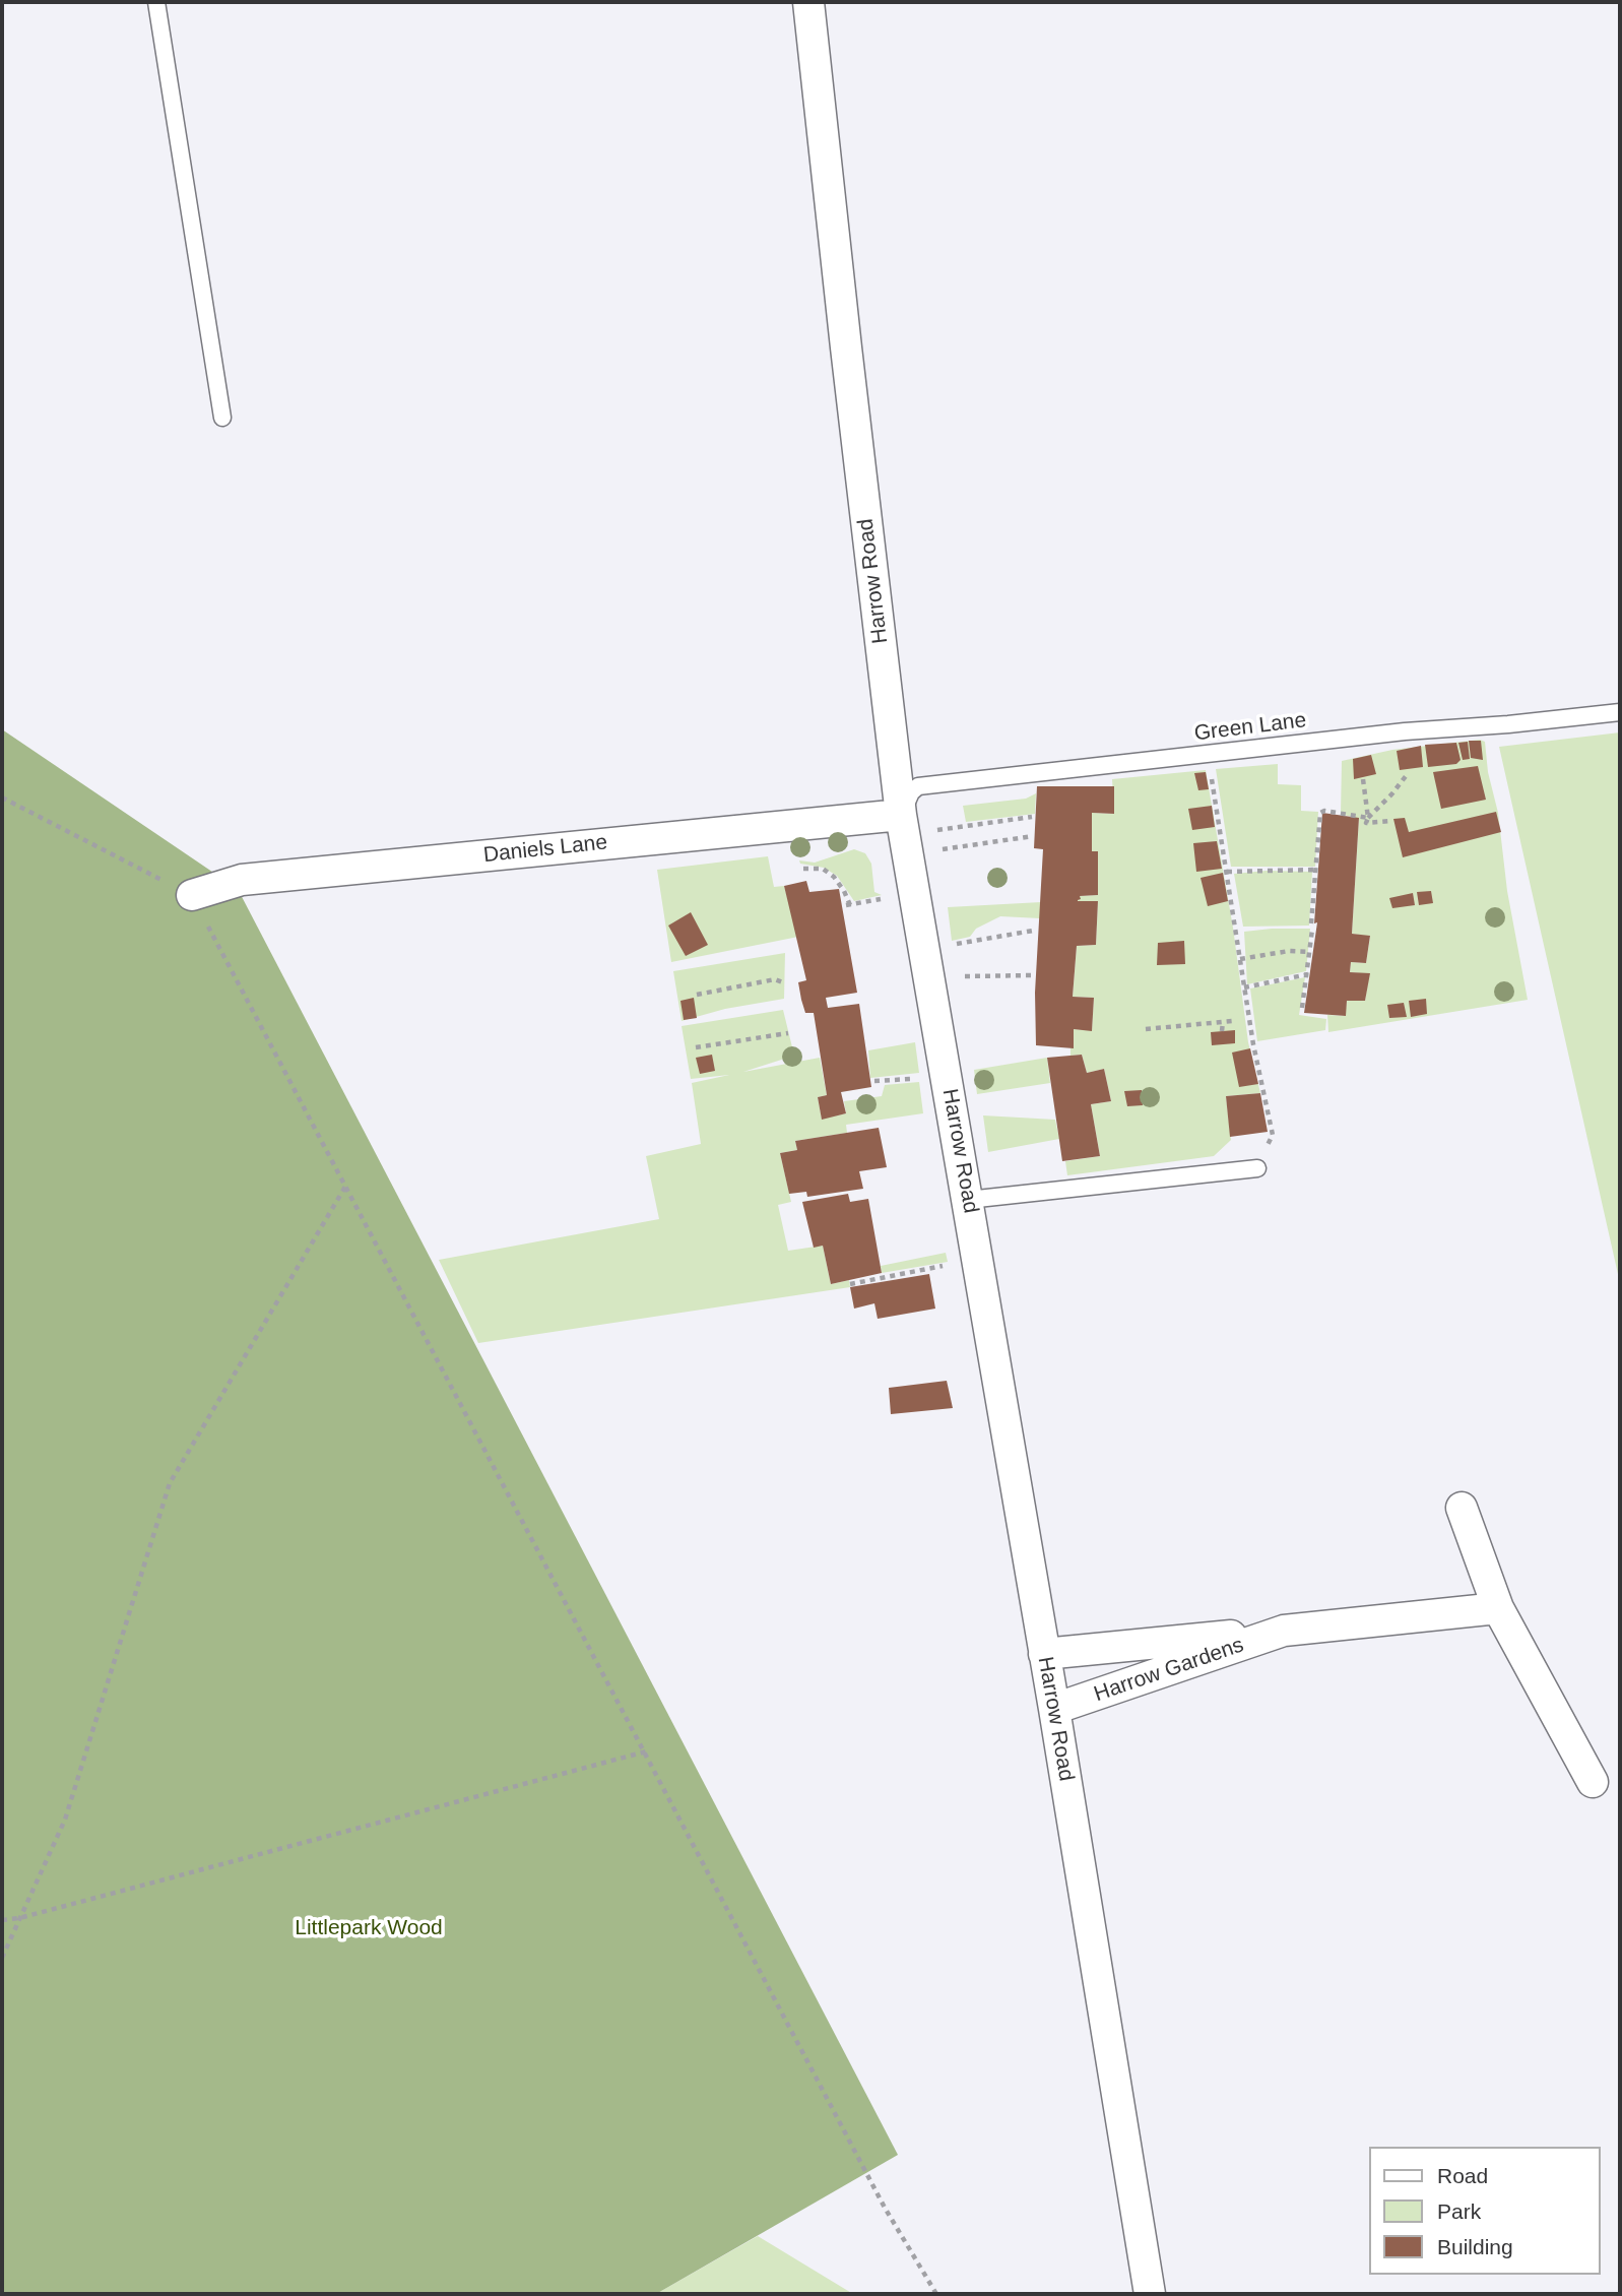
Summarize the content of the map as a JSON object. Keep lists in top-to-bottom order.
{
  "streets": {
    "street": ["Harrow Road", "Daniels Lane", "Harrow Gardens"],
    "lane": ["Green Lane"]
  },
  "crossings": [
    ["Harrow Road", "Green Lane"],
    ["Harrow Road", "Daniels Lane"],
    ["Harrow Road", "Harrow Gardens"],
    ["Green Lane", "Daniels Lane"]
  ],
  "parks": ["Littlepark Wood"],
  "legend": ["Road", "Park", "Building"]
}
